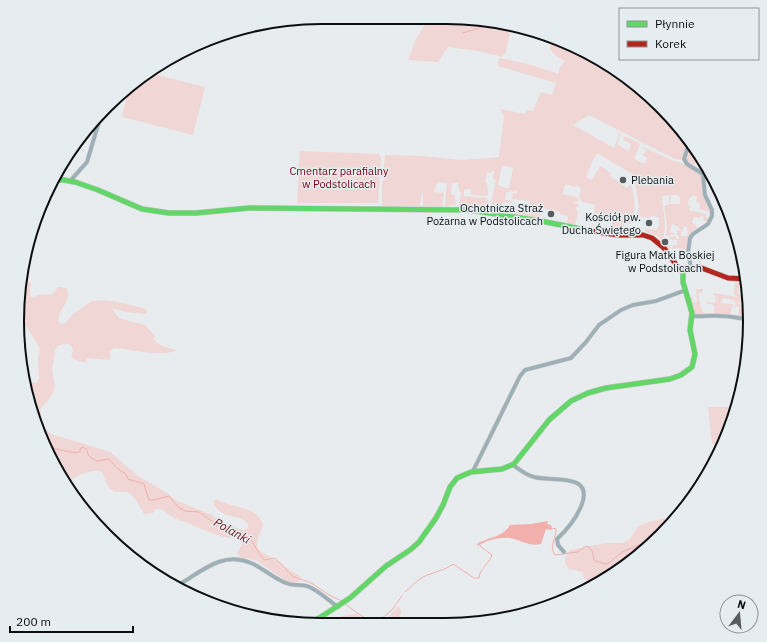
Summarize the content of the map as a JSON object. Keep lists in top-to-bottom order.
{
  "water": ["Polanki"],
  "parks": ["Cmentarz parafialny w Podstolicach"],
  "places": [
    "Plebania",
    "Ochotnicza Straż Pożarna w Podstolicach",
    "Kościół pw. Ducha Świętego",
    "Figura Matki Boskiej w Podstolicach"
  ],
  "legend": ["Płynnie", "Korek"],
  "scale_bar": "200 m",
  "north": "top"
}
